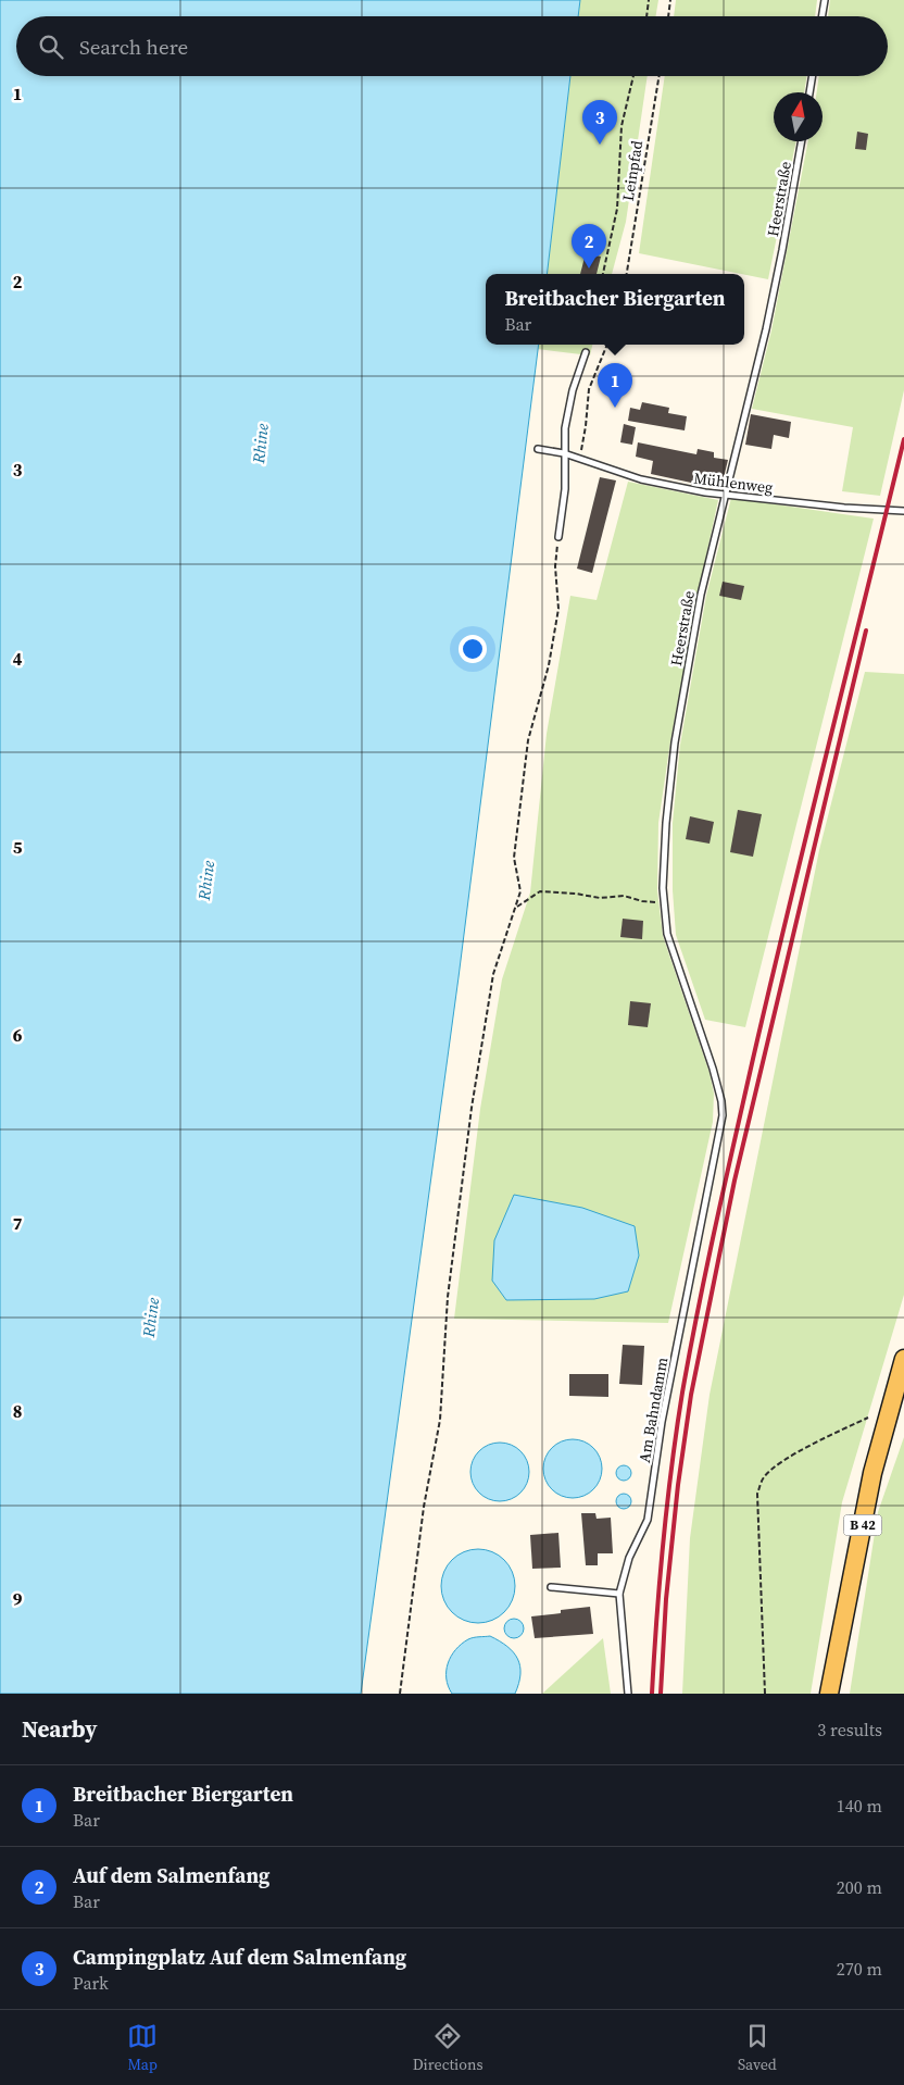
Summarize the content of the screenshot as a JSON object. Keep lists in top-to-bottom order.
{
  "streets": {
    "main road": ["B 42"],
    "lane": ["Heerstraße", "Mühlenweg", "Am Bahndamm"],
    "path": ["Leinpfad"]
  },
  "crossings": [
    ["Heerstraße", "Mühlenweg"],
    ["Heerstraße", "Am Bahndamm"]
  ],
  "water": ["Rhine"],
  "north": "top",
  "page": {
    "search": "Search here",
    "pins": ["3", "2", "1"],
    "popup": ["Breitbacher Biergarten", "Bar"],
    "heading": ["Nearby", "3 results"],
    "list": [
      {
        "mark": "1",
        "name": "Breitbacher Biergarten",
        "note": "Bar",
        "value": "140 m"
      },
      {
        "mark": "2",
        "name": "Auf dem Salmenfang",
        "note": "Bar",
        "value": "200 m"
      },
      {
        "mark": "3",
        "name": "Campingplatz Auf dem Salmenfang",
        "note": "Park",
        "value": "270 m"
      }
    ],
    "nav": ["Map", "Directions", "Saved"]
  },
  "grid": {
    "rows": [
      "1",
      "2",
      "3",
      "4",
      "5",
      "6",
      "7",
      "8",
      "9"
    ]
  }
}
